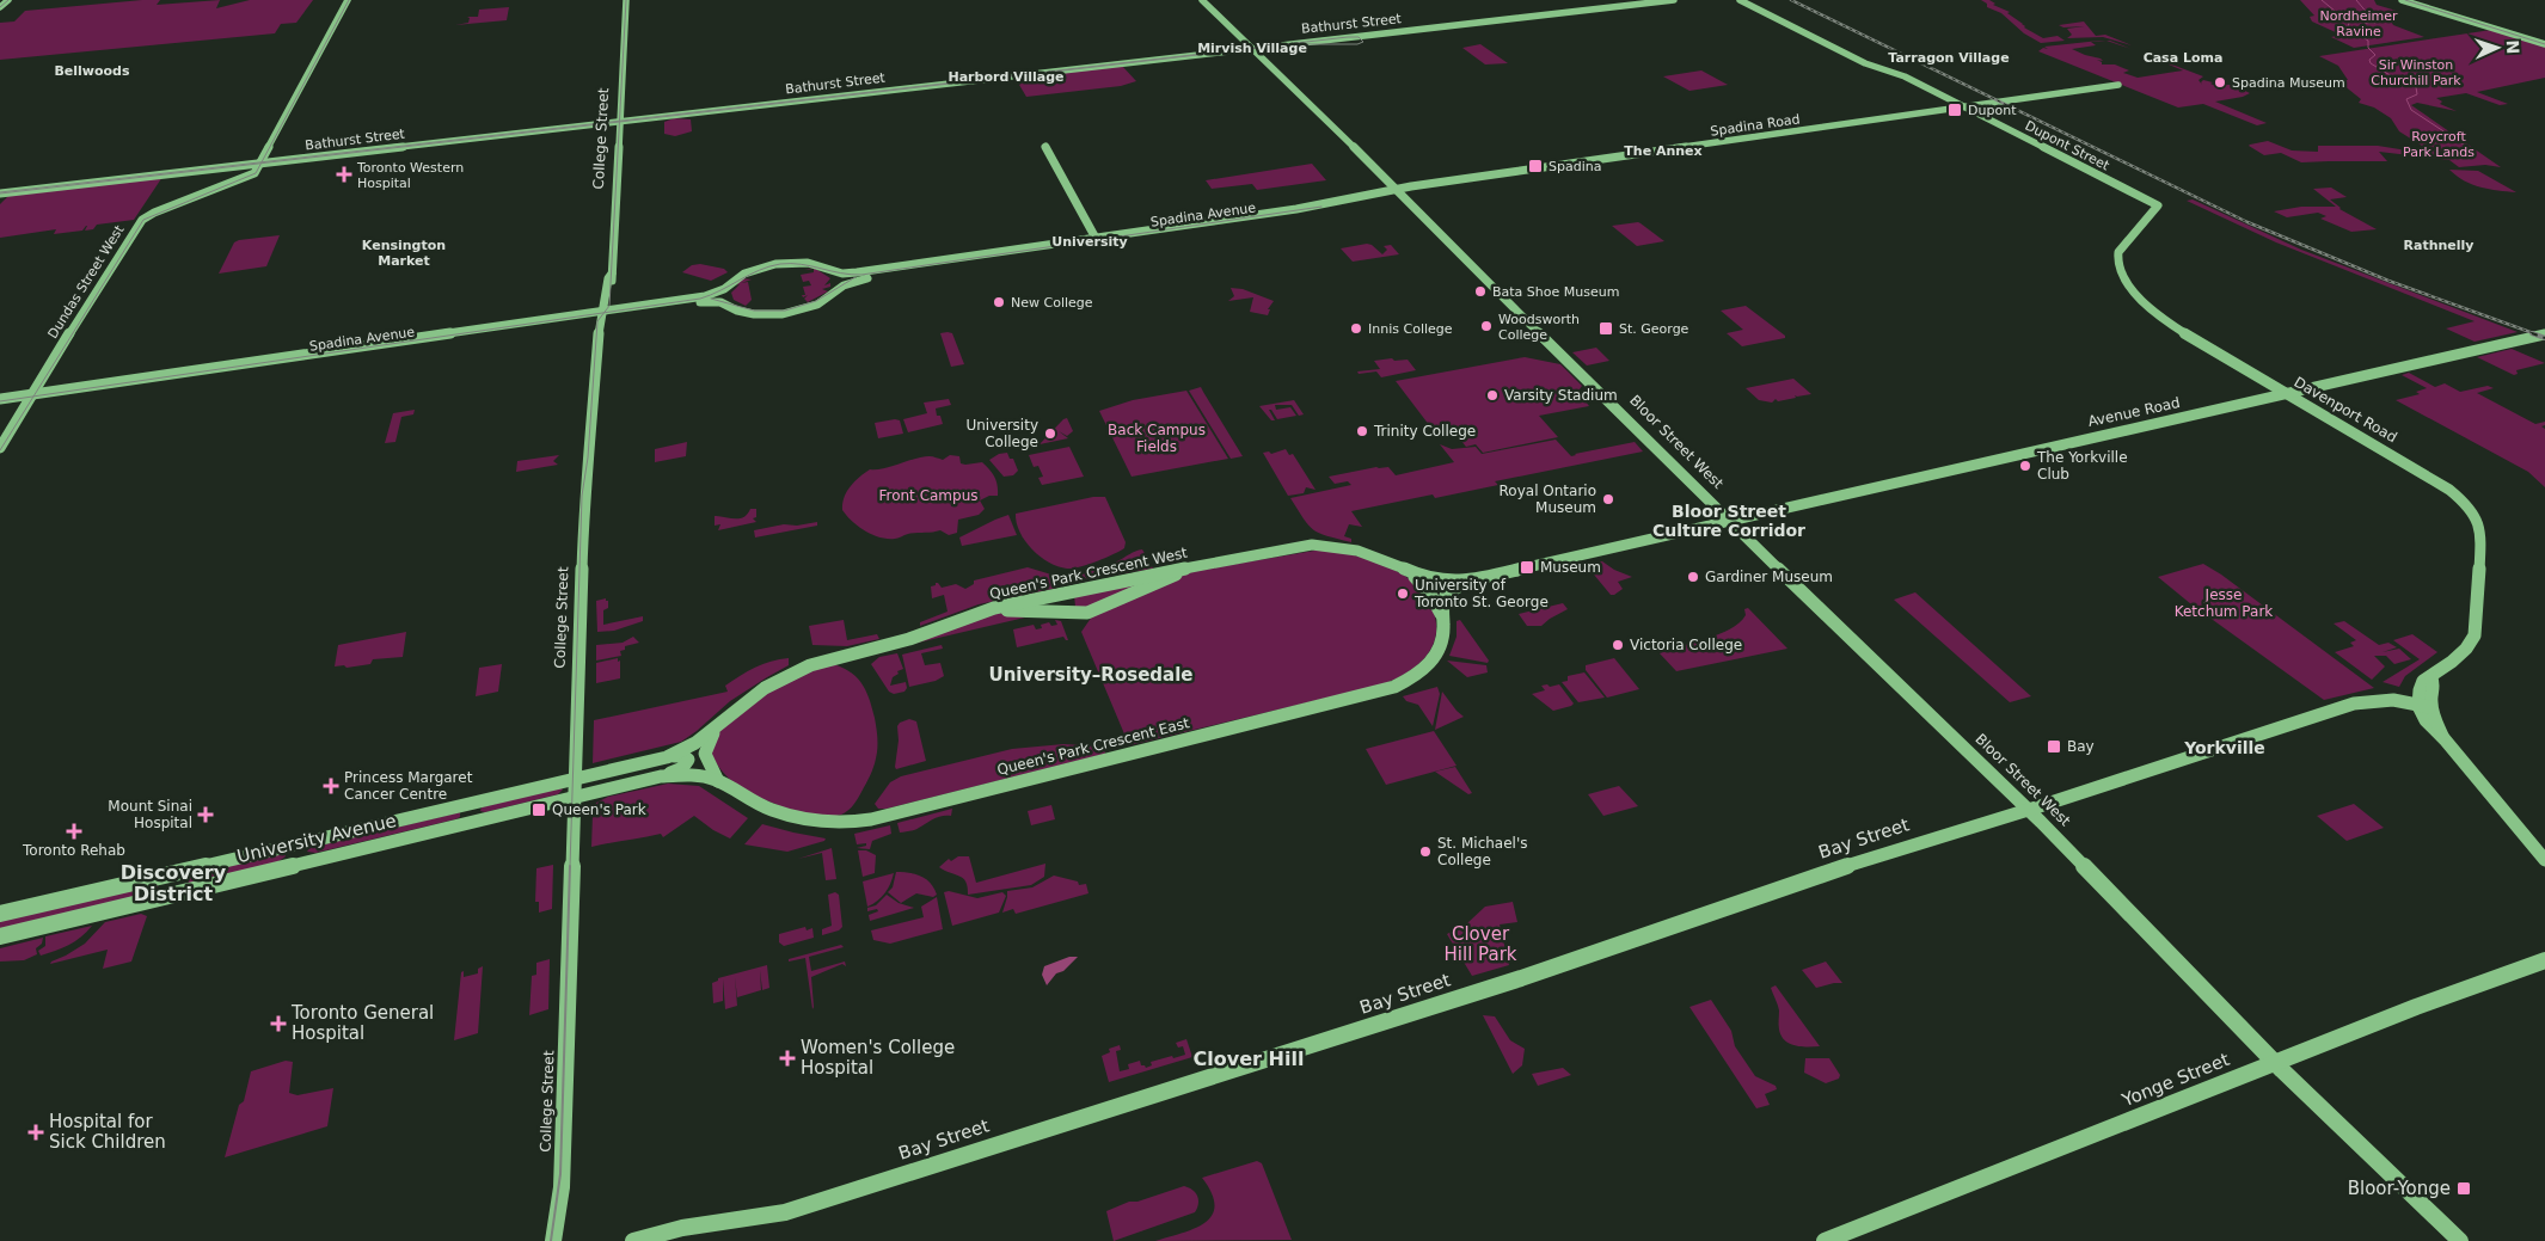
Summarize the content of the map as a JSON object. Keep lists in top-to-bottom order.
{
  "streets": {
    "main road": [
      "Bathurst Street",
      "Spadina Road",
      "College Street",
      "Dupont Street",
      "Spadina Avenue",
      "Dundas Street West",
      "Davenport Road",
      "Avenue Road",
      "Bloor Street West",
      "Queen's Park Crescent West",
      "Queen's Park Crescent East",
      "University Avenue",
      "Bay Street",
      "Yonge Street"
    ]
  },
  "crossings": [
    ["Bathurst Street", "College Street"],
    ["Bathurst Street", "Dundas Street West"],
    ["Bathurst Street", "Bloor Street West"],
    ["Spadina Road", "Dupont Street"],
    ["Spadina Road", "Spadina Avenue"],
    ["Spadina Road", "Bloor Street West"],
    ["College Street", "Spadina Avenue"],
    ["College Street", "University Avenue"],
    ["Dupont Street", "Davenport Road"],
    ["Spadina Avenue", "Dundas Street West"],
    ["Spadina Avenue", "Bloor Street West"],
    ["Davenport Road", "Avenue Road"],
    ["Davenport Road", "Bay Street"],
    ["Avenue Road", "Bloor Street West"],
    ["Bloor Street West", "Bay Street"],
    ["Bloor Street West", "Yonge Street"]
  ],
  "districts": [
    "Mirvish Village",
    "Tarragon Village",
    "Casa Loma",
    "Bellwoods",
    "Harbord Village",
    "The Annex",
    "University",
    "Kensington Market",
    "Rathnelly",
    "Bloor Street Culture Corridor",
    "University–Rosedale",
    "Yorkville",
    "Discovery District",
    "Clover Hill"
  ],
  "parks": [
    "Nordheimer Ravine",
    "Sir Winston Churchill Park",
    "Roycroft Park Lands",
    "Back Campus Fields",
    "Front Campus",
    "Jesse Ketchum Park",
    "Clover Hill Park"
  ],
  "places": {
    "other": [
      "Spadina Museum",
      "Bata Shoe Museum",
      "New College",
      "Woodsworth College",
      "Innis College",
      "Varsity Stadium",
      "Trinity College",
      "University College",
      "The Yorkville Club",
      "Royal Ontario Museum",
      "Gardiner Museum",
      "University of Toronto St. George",
      "Victoria College",
      "St. Michael's College"
    ],
    "transit": [
      "Dupont",
      "Spadina",
      "St. George",
      "Museum",
      "Bay",
      "Queen's Park",
      "Bloor-Yonge"
    ],
    "health": [
      "Toronto Western Hospital",
      "Princess Margaret Cancer Centre",
      "Mount Sinai Hospital",
      "Toronto Rehab",
      "Toronto General Hospital",
      "Women's College Hospital",
      "Hospital for Sick Children"
    ]
  },
  "north": "right"
}
